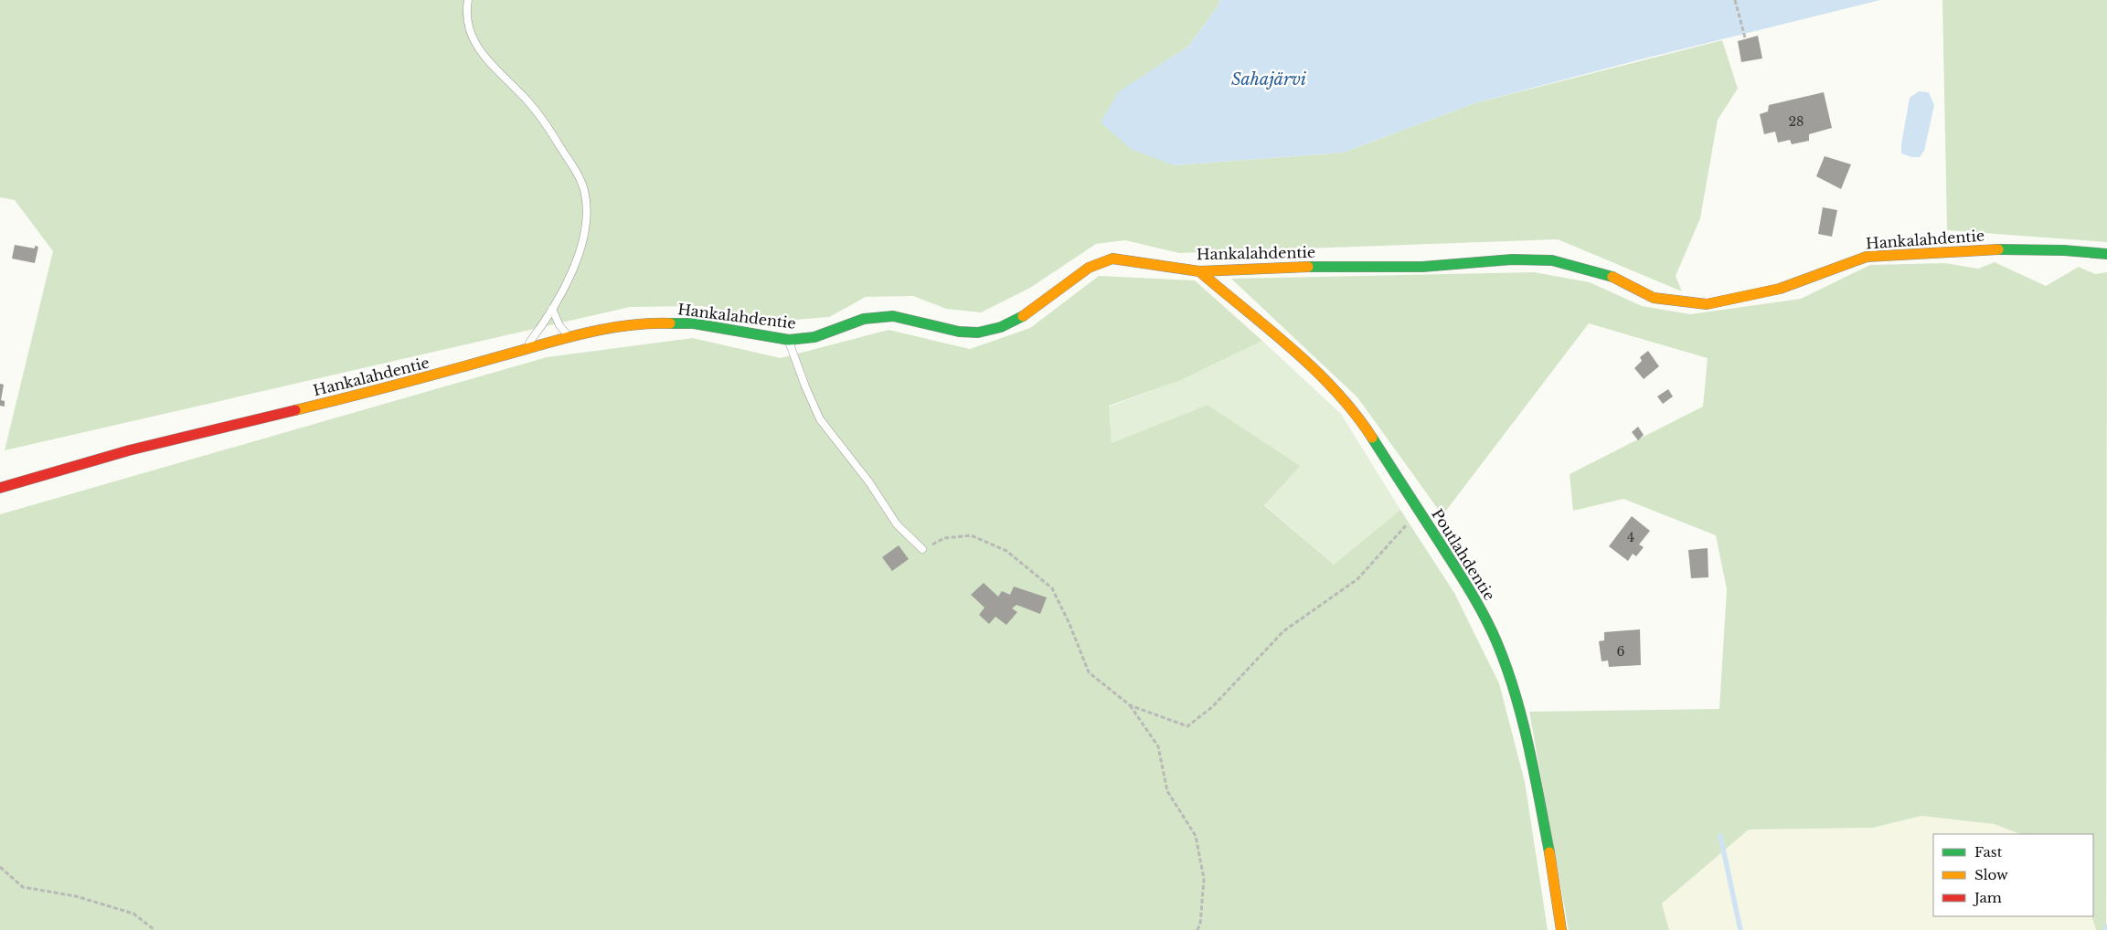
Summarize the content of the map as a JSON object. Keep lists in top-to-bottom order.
{
  "streets": {
    "street": ["Hankalahdentie", "Poutlahdentie"]
  },
  "crossings": [
    ["Hankalahdentie", "Poutlahdentie"]
  ],
  "water": ["Sahajärvi"],
  "house_numbers": ["28", "4", "6"],
  "legend": ["Fast", "Slow", "Jam"]
}
